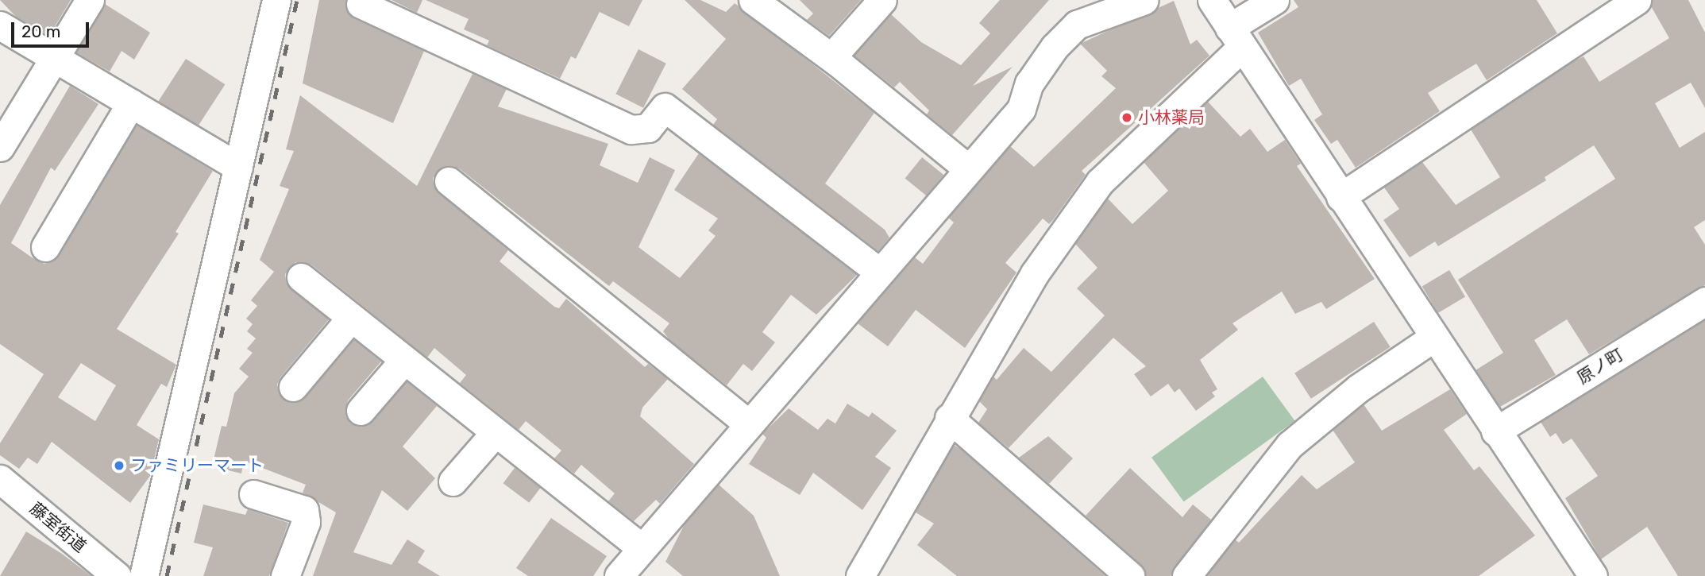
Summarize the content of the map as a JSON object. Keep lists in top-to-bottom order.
{
  "streets": {
    "street": ["原ノ町", "藤室街道"]
  },
  "places": ["小林薬局", "ファミリーマート"],
  "scale_bar": "20 m"
}
